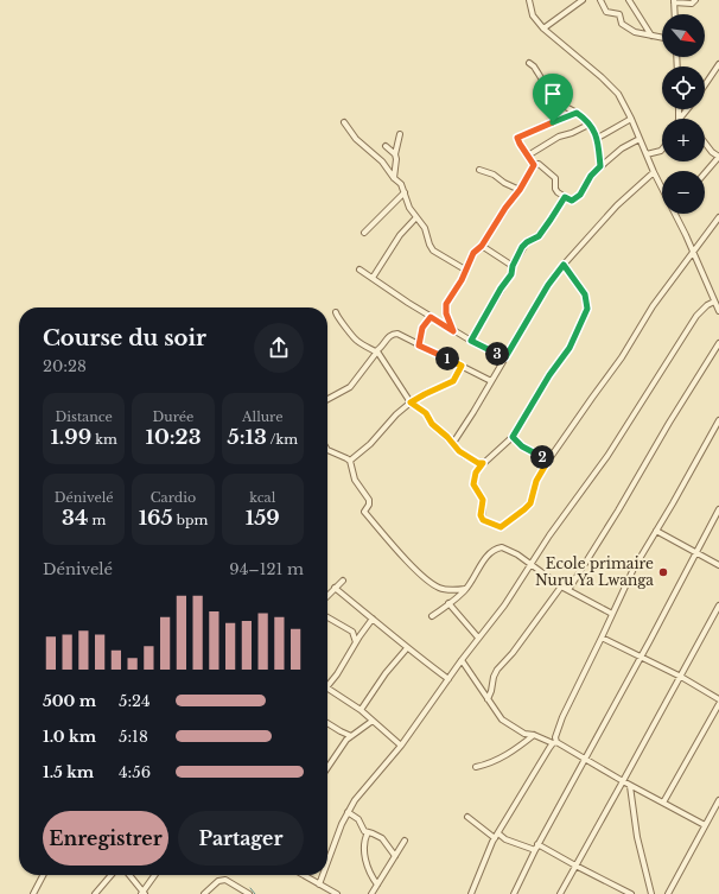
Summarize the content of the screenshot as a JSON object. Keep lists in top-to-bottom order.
{
  "places": ["Ecole primaire Nuru Ya Lwanga"],
  "north": "bottom right",
  "page": {
    "map_buttons": ["+", "−"],
    "heading": ["Course du soir", "20:28"],
    "pins": ["3", "1", "2"],
    "stats": [
      ["Distance", "1.99 km"],
      ["Durée", "10:23"],
      ["Allure", "5:13 /km"],
      ["Dénivelé", "34 m"],
      ["Cardio", "165 bpm"],
      ["kcal", "159"]
    ],
    "chart": ["Dénivelé", "94–121 m"],
    "list": [
      {
        "name": "500 m",
        "note": "5:24"
      },
      {
        "name": "1.0 km",
        "note": "5:18"
      },
      {
        "name": "1.5 km",
        "note": "4:56"
      }
    ],
    "buttons": ["Enregistrer", "Partager"]
  }
}
